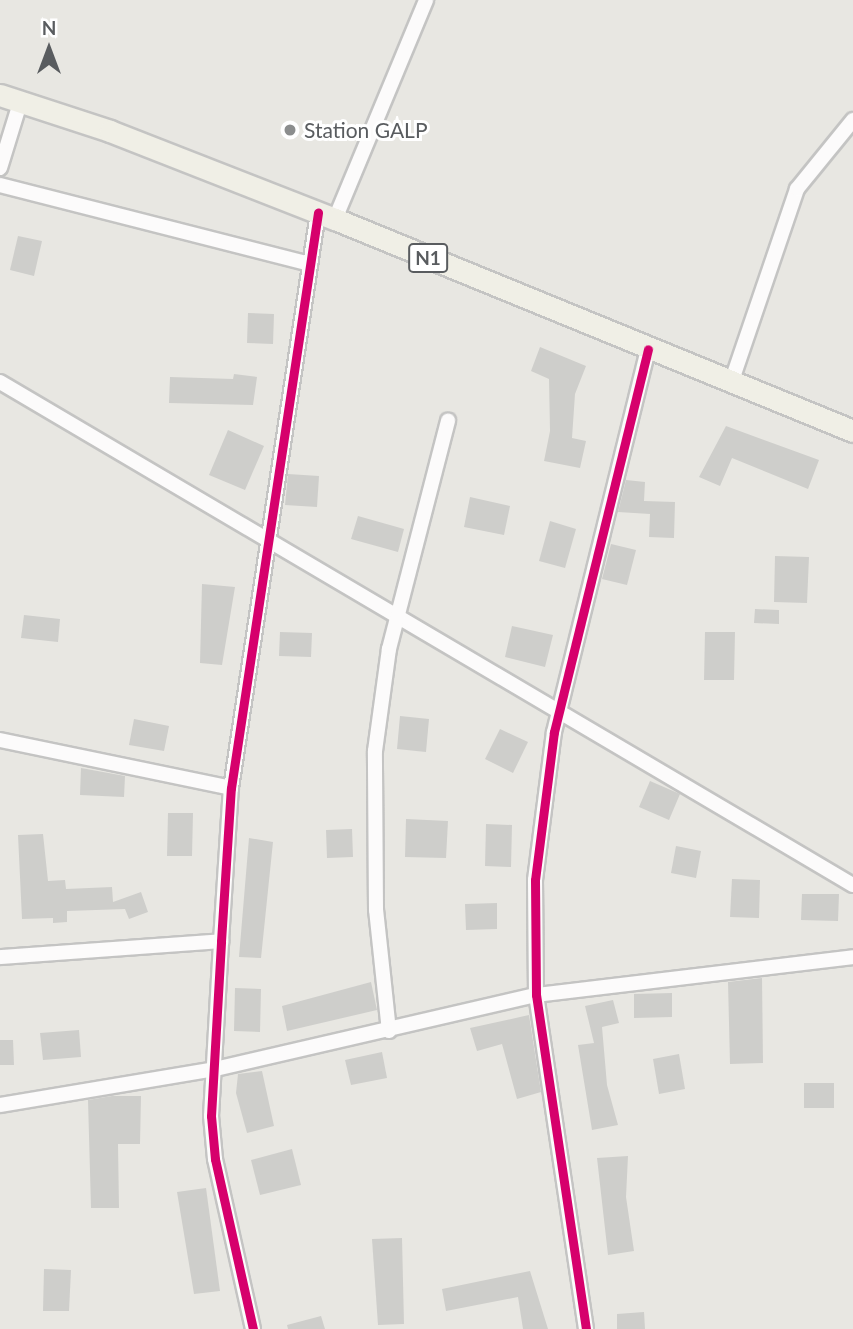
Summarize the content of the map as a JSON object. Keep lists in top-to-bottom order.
{
  "streets": {
    "main road": ["N1"]
  },
  "places": ["Station GALP"],
  "north": "top"
}
